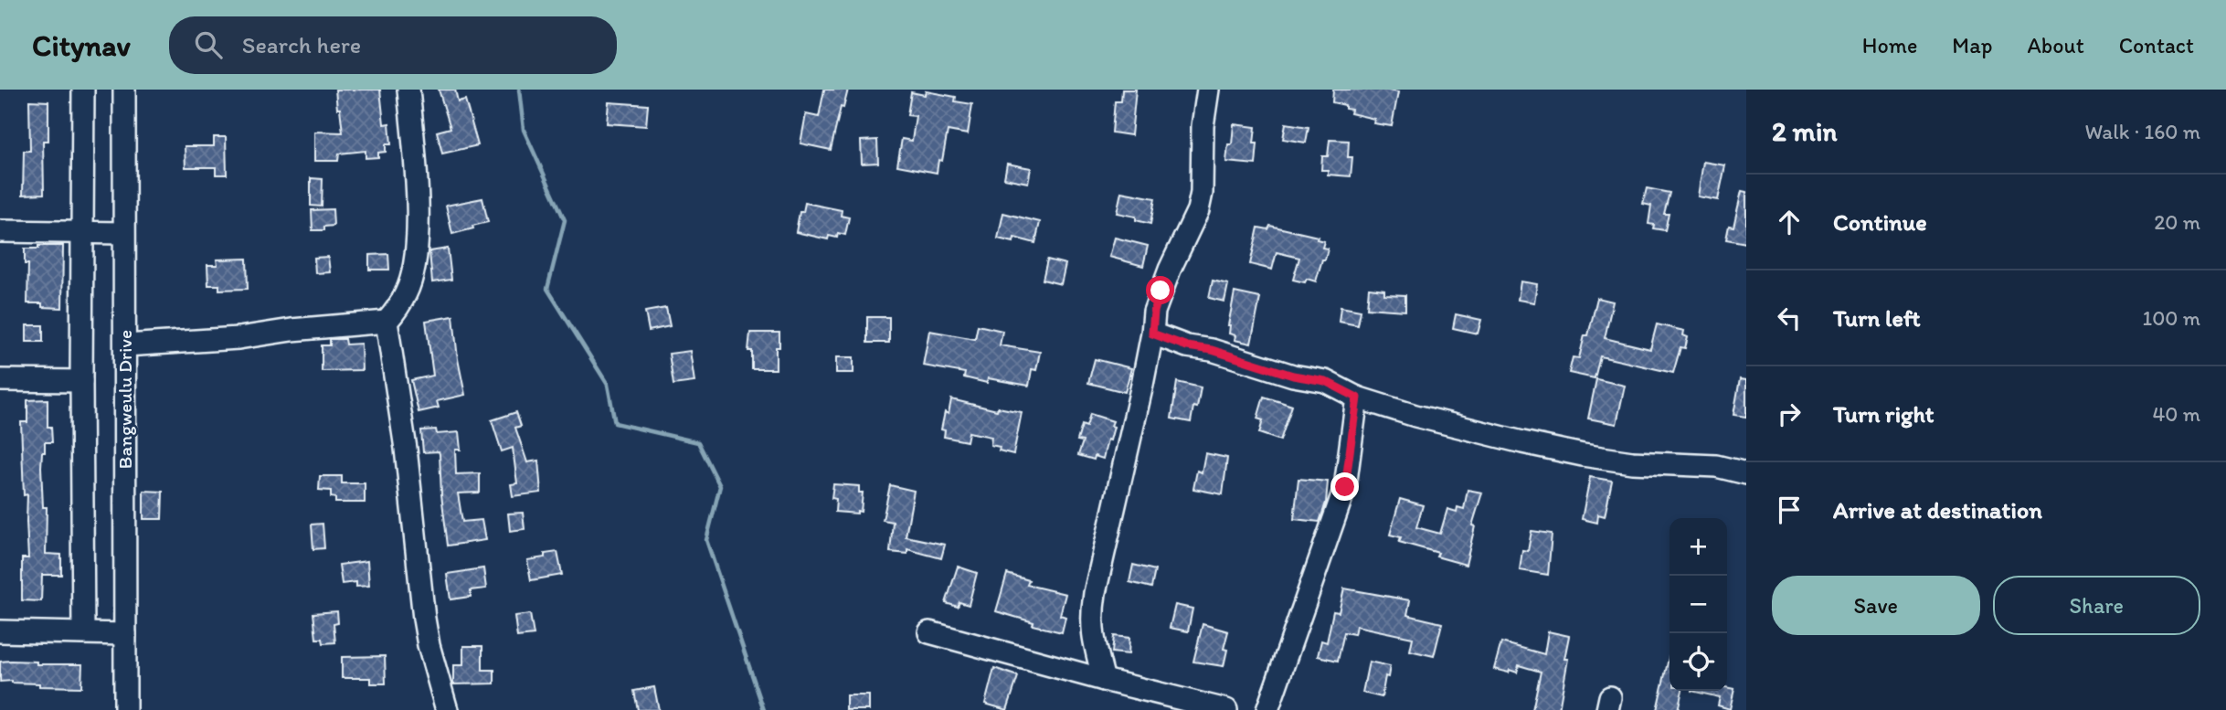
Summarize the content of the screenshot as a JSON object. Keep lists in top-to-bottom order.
{
  "streets": {
    "street": ["Bangweulu Drive"]
  },
  "page": {
    "header": "Citynav",
    "search": "Search here",
    "nav": [
      "Home",
      "Map",
      "About",
      "Contact"
    ],
    "heading": ["2 min", "Walk · 160 m"],
    "list": [
      ["Continue", "20 m"],
      ["Turn left", "100 m"],
      ["Turn right", "40 m"],
      "Arrive at destination"
    ],
    "map_buttons": ["+", "−"],
    "buttons": ["Save", "Share"]
  }
}
